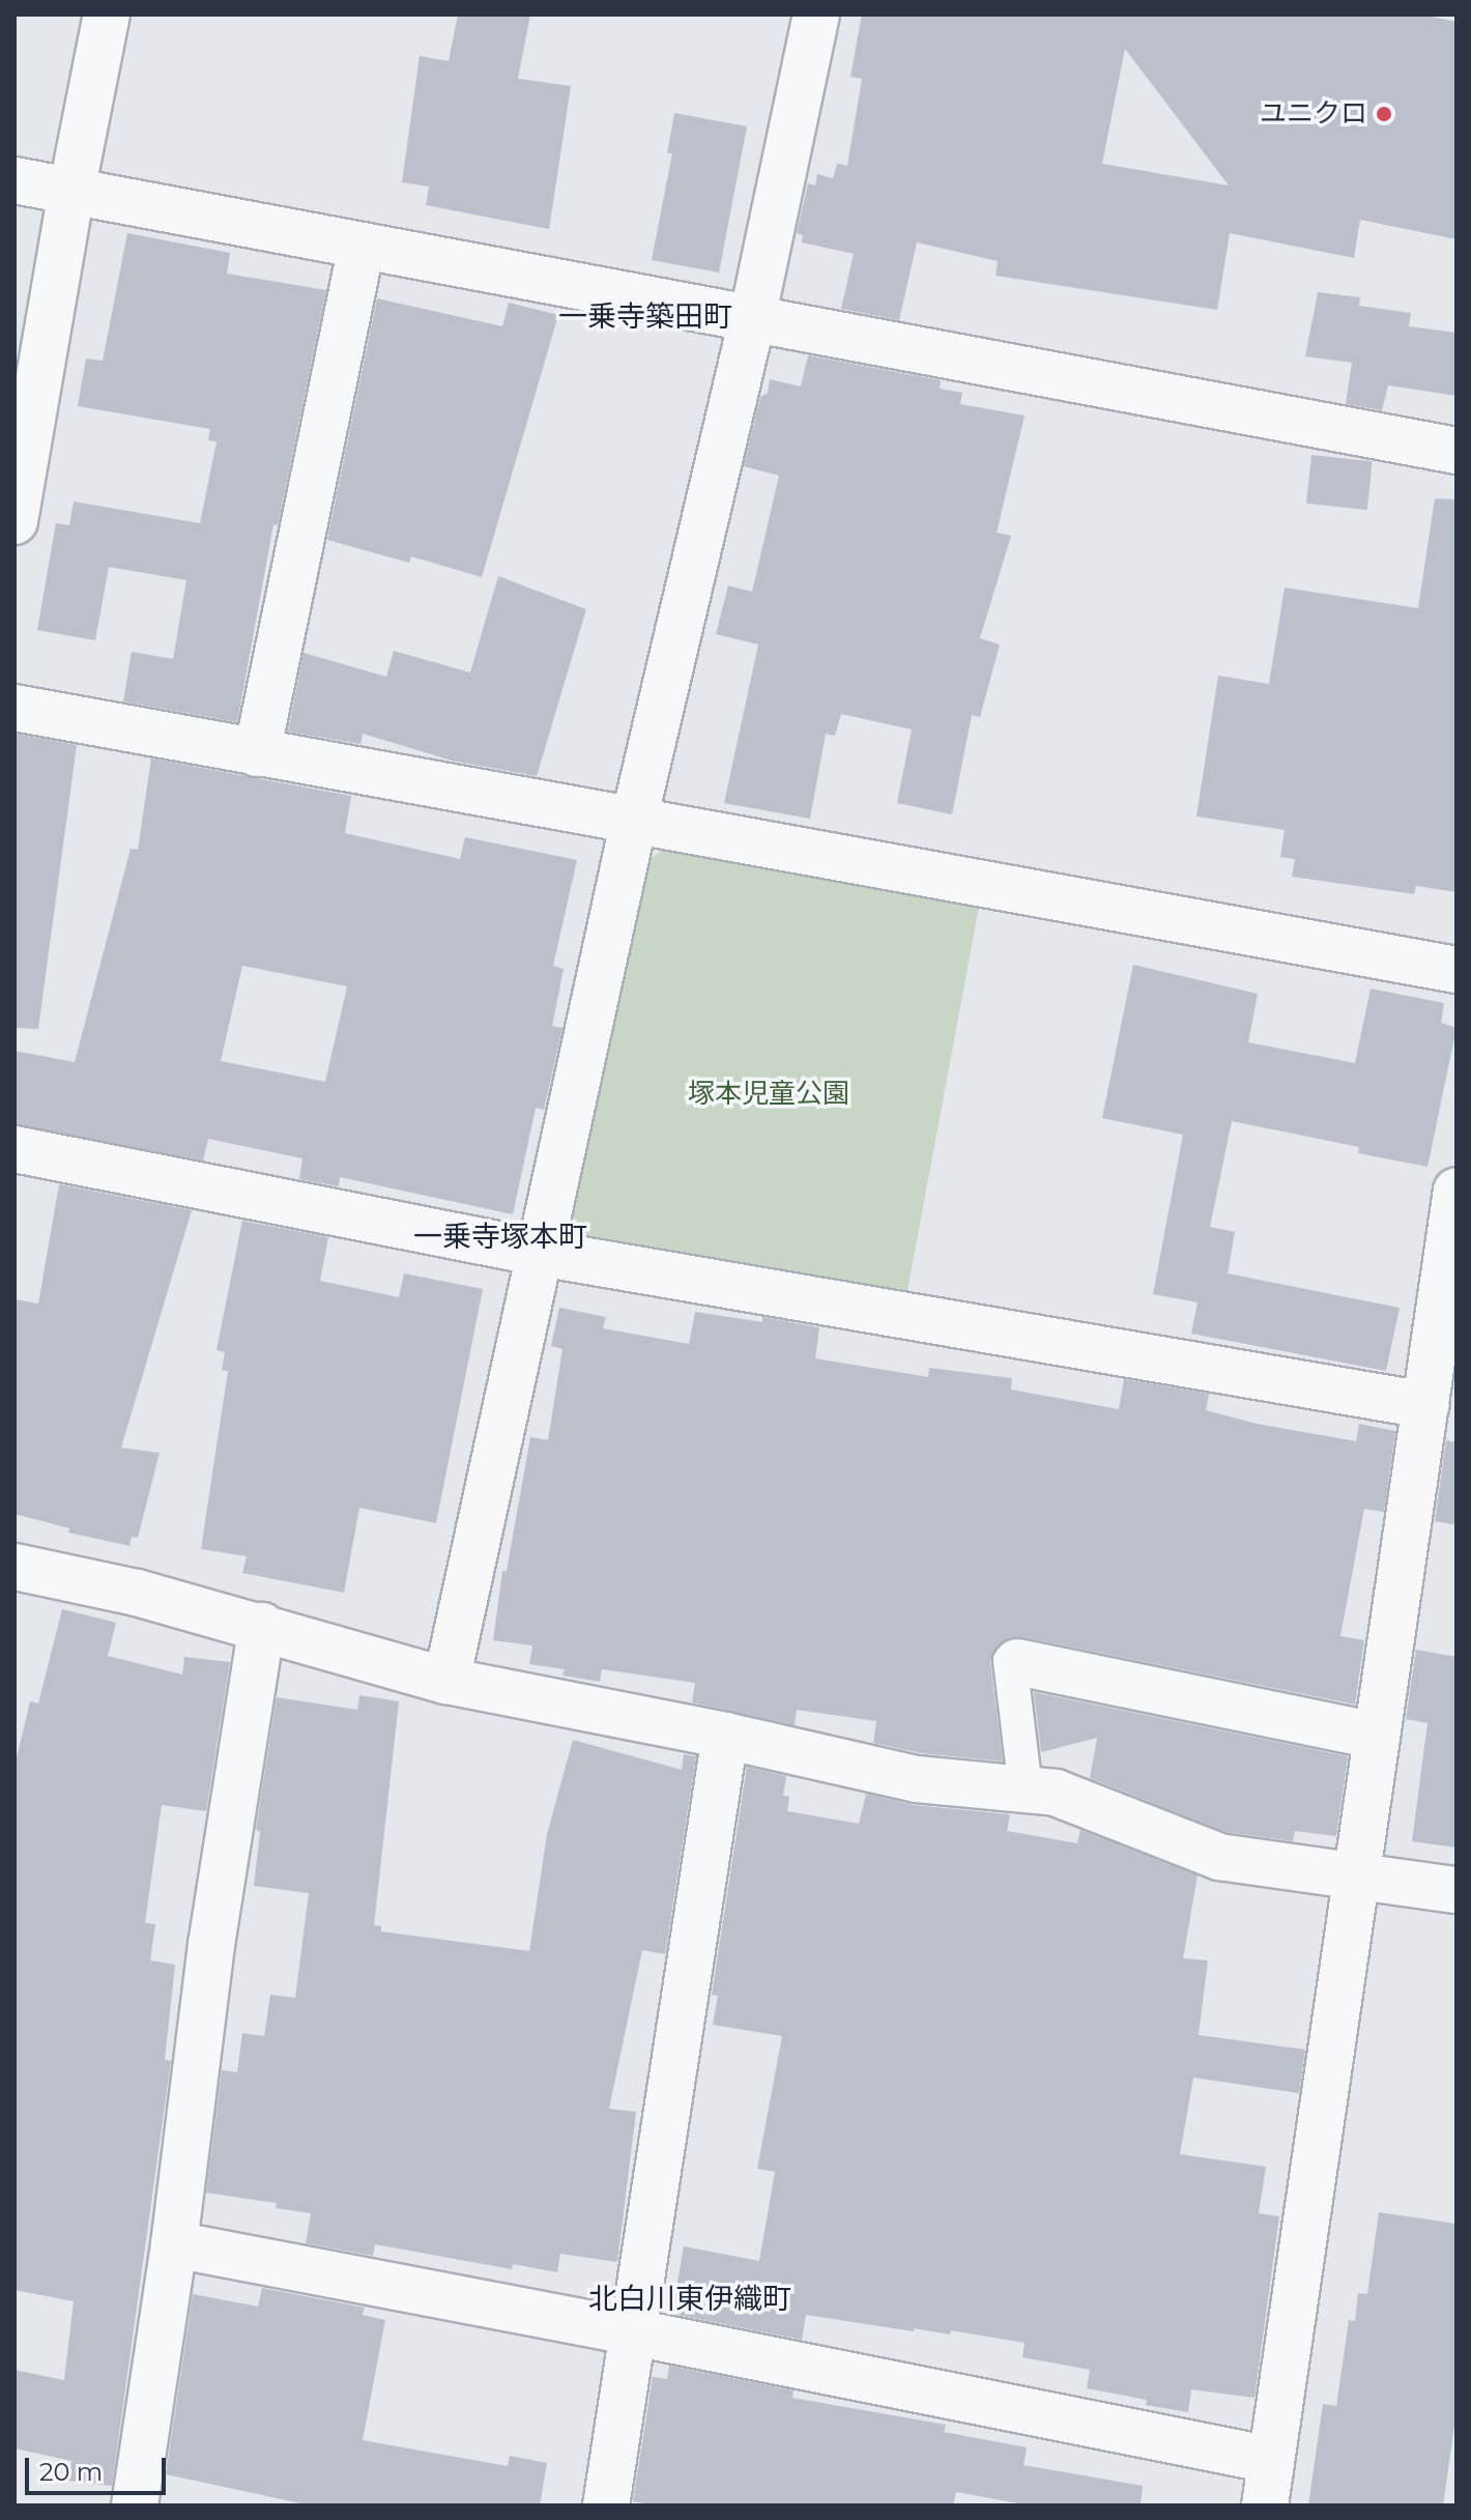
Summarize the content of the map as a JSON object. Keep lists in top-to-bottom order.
{
  "districts": ["一乗寺築田町", "一乗寺塚本町", "北白川東伊織町"],
  "parks": ["塚本児童公園"],
  "places": ["ユニクロ"],
  "scale_bar": "20 m"
}
